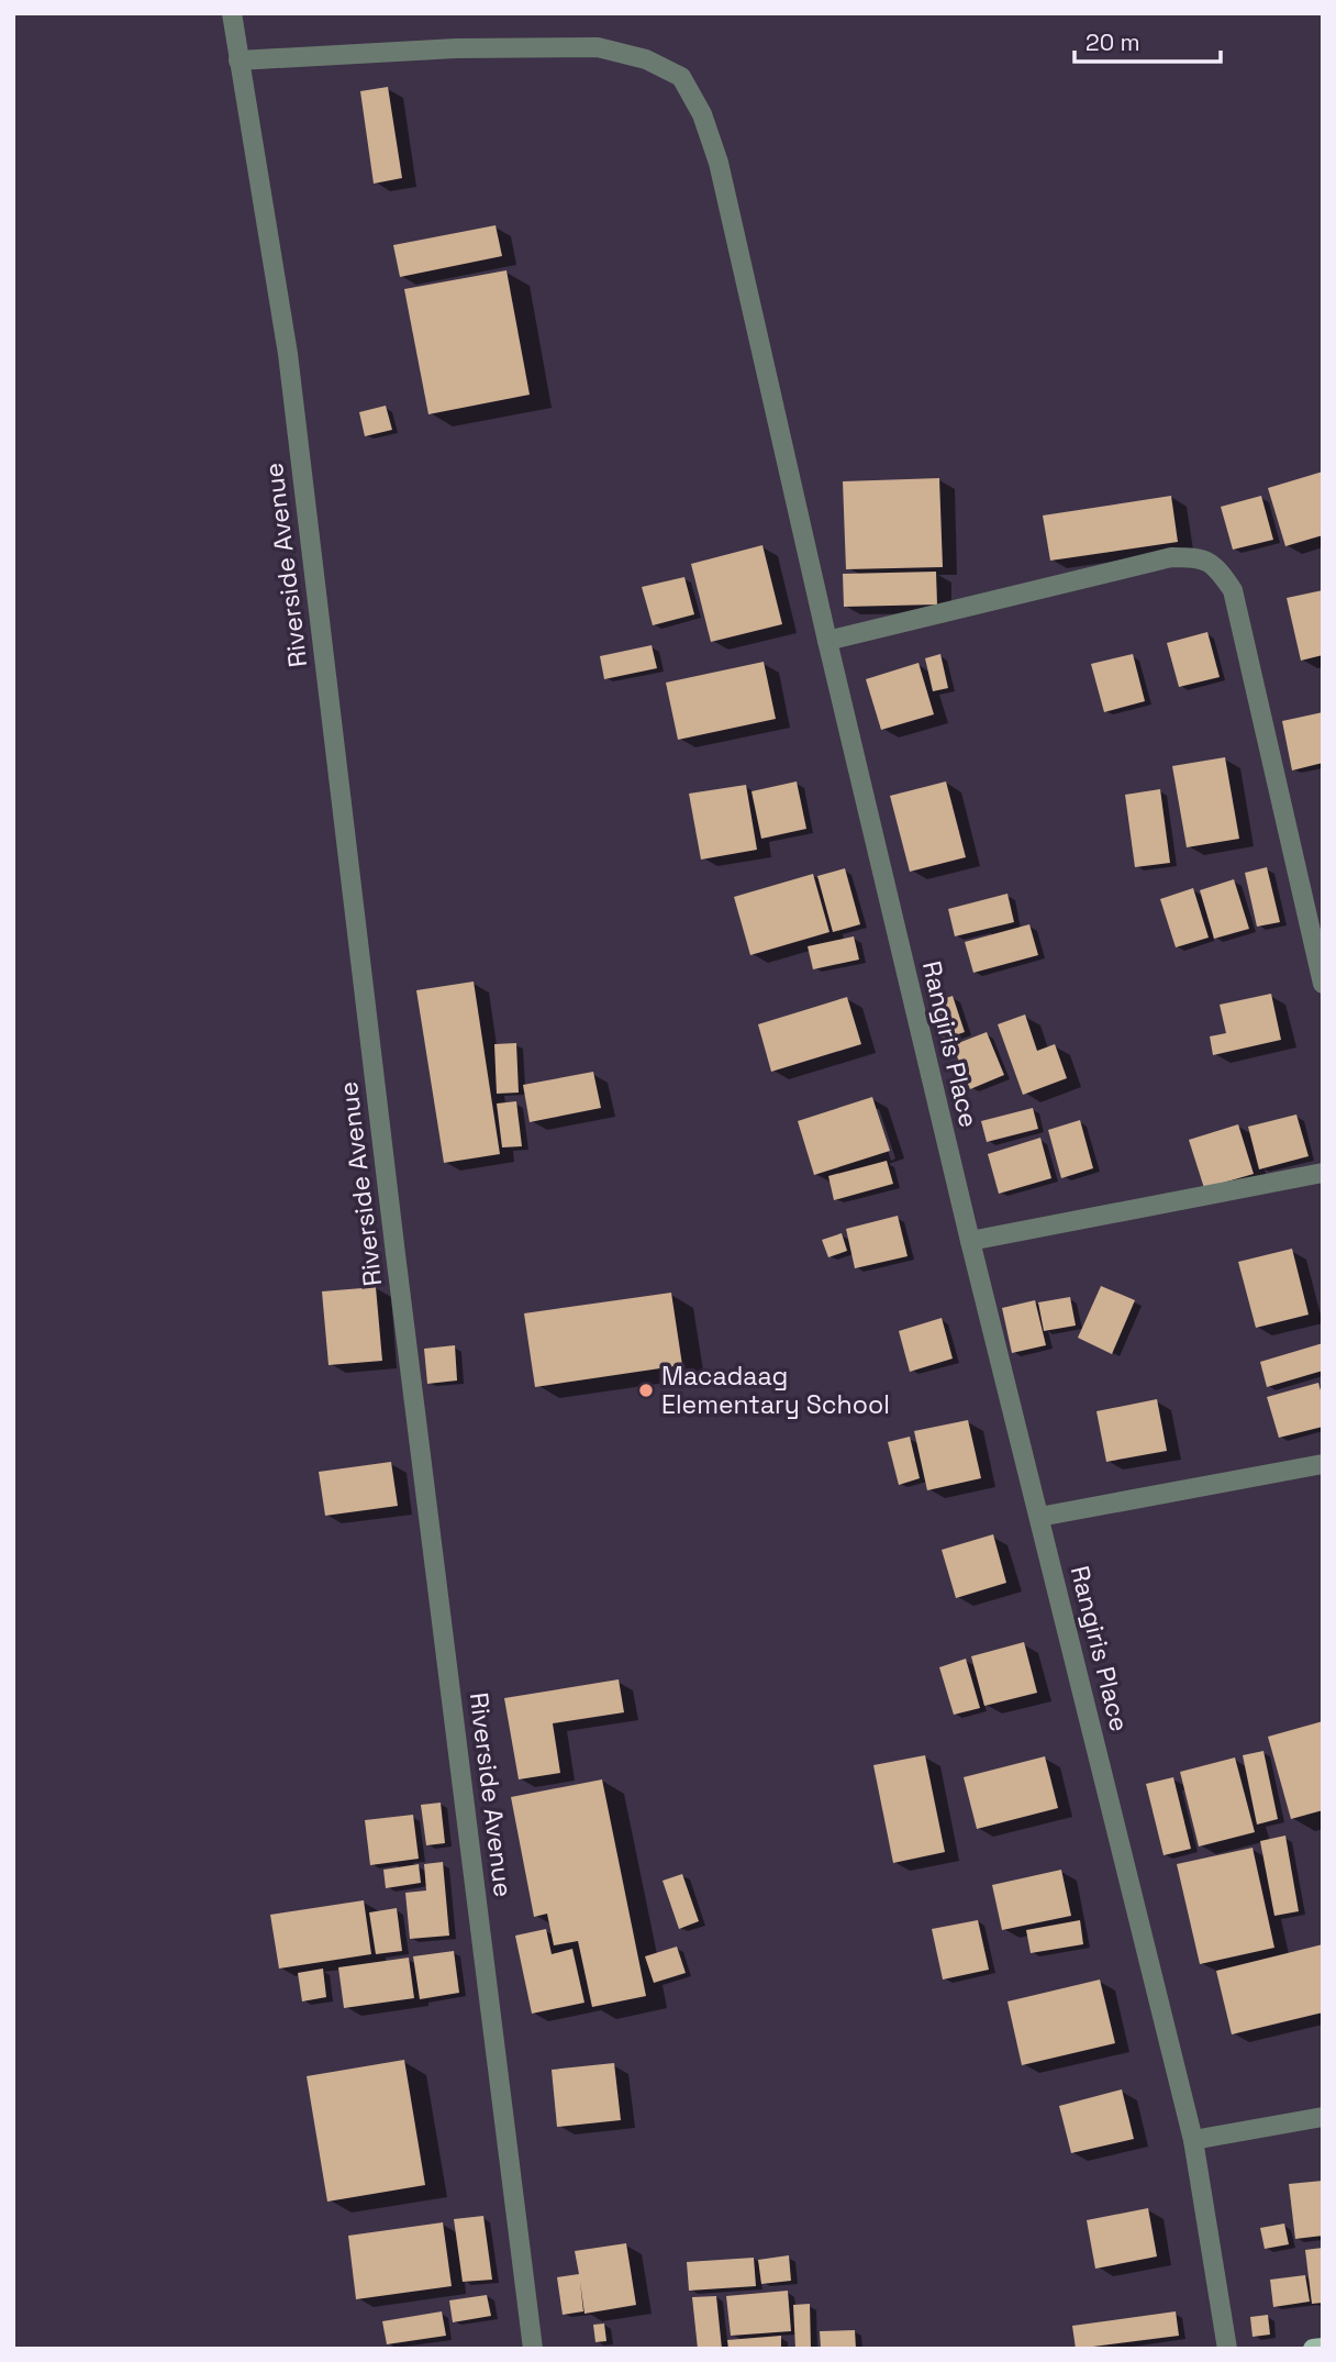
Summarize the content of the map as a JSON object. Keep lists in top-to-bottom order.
{
  "streets": {
    "street": ["Riverside Avenue", "Rangiris Place"]
  },
  "crossings": [
    ["Riverside Avenue", "Rangiris Place"]
  ],
  "places": ["Macadaag Elementary School"],
  "scale_bar": "20 m"
}
